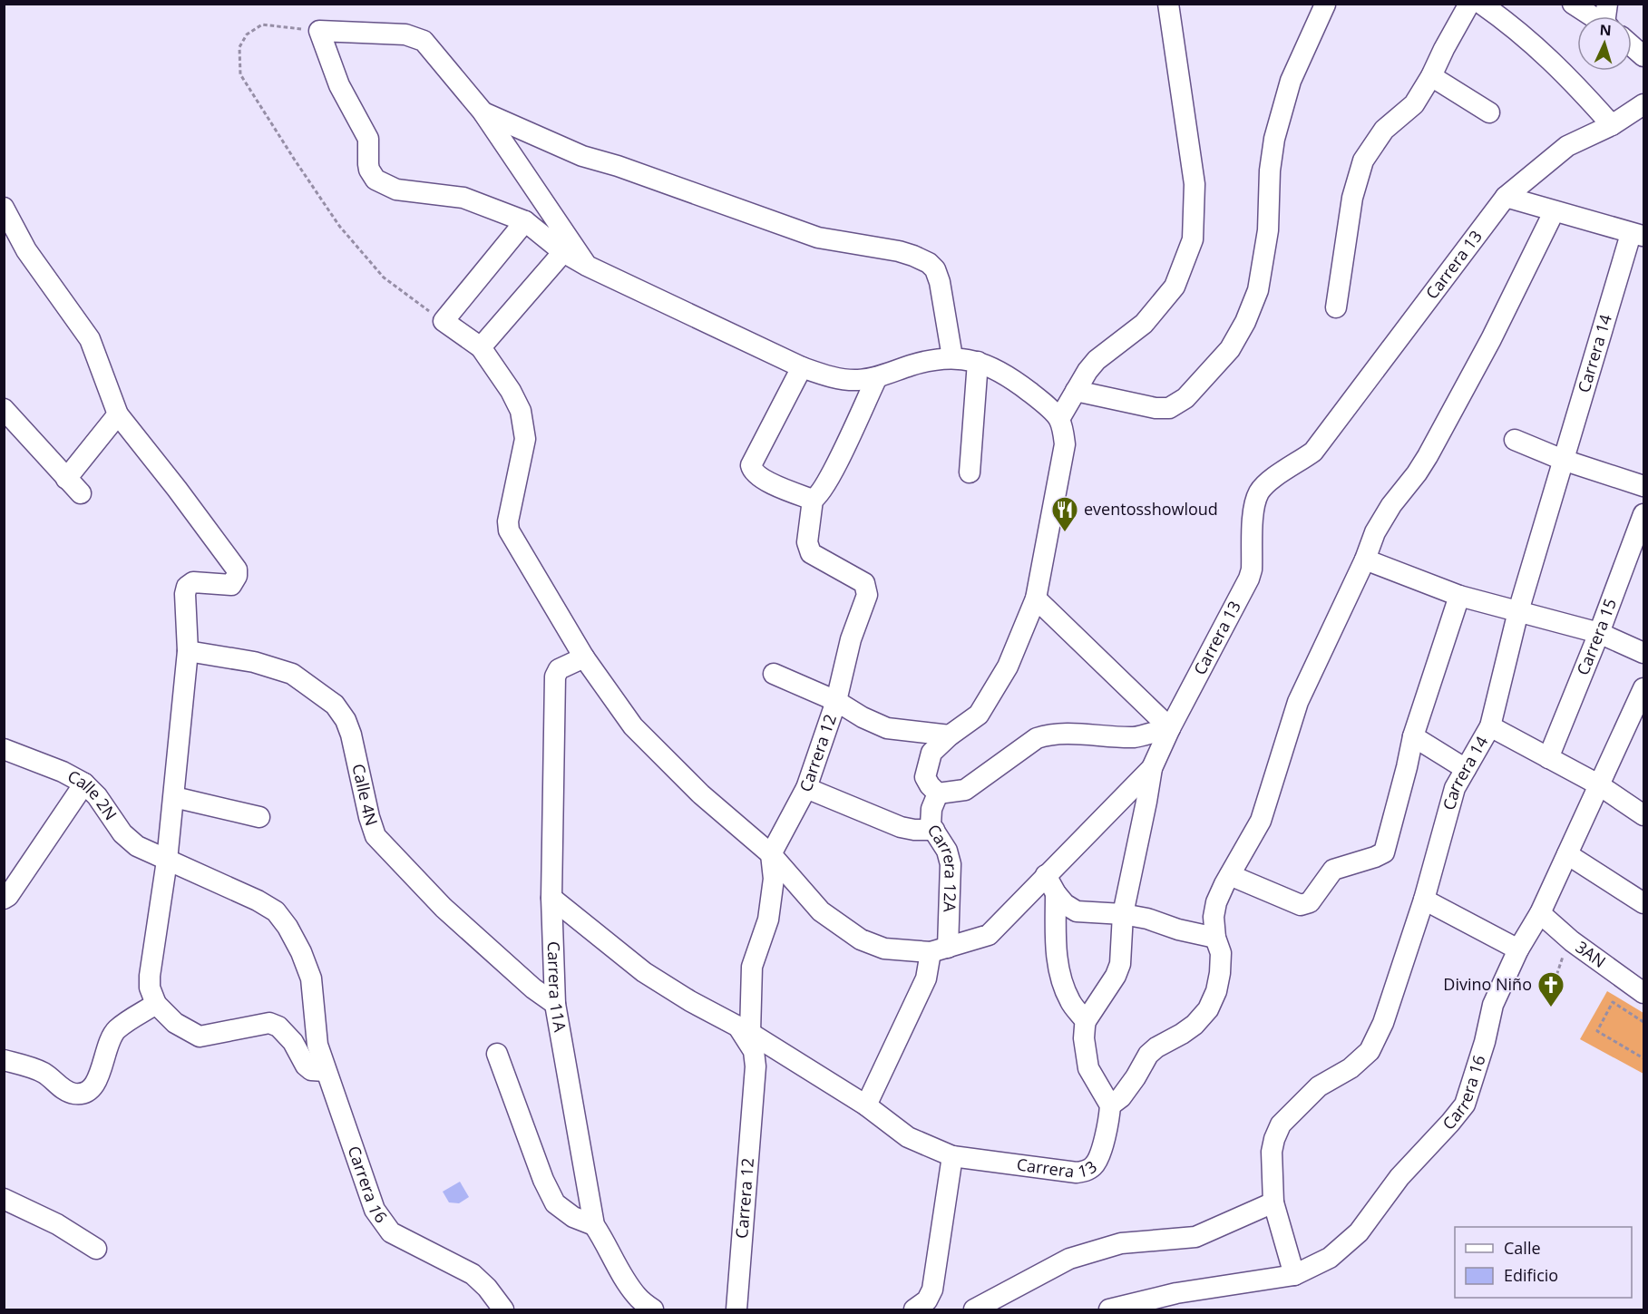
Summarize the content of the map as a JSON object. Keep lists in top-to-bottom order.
{
  "streets": {
    "street": [
      "Carrera 13",
      "Carrera 14",
      "Carrera 15",
      "Carrera 12",
      "Calle 4N",
      "Calle 2N",
      "Carrera 12A",
      "3AN",
      "Carrera 11A",
      "Carrera 16"
    ]
  },
  "crossings": [
    ["Carrera 14", "Carrera 16"],
    ["Calle 4N", "Carrera 11A"],
    ["Calle 2N", "Carrera 16"],
    ["3AN", "Carrera 16"]
  ],
  "places": {
    "restaurant": ["eventosshowloud"],
    "church": ["Divino Niño"]
  },
  "legend": ["Calle", "Edificio"],
  "north": "top"
}
